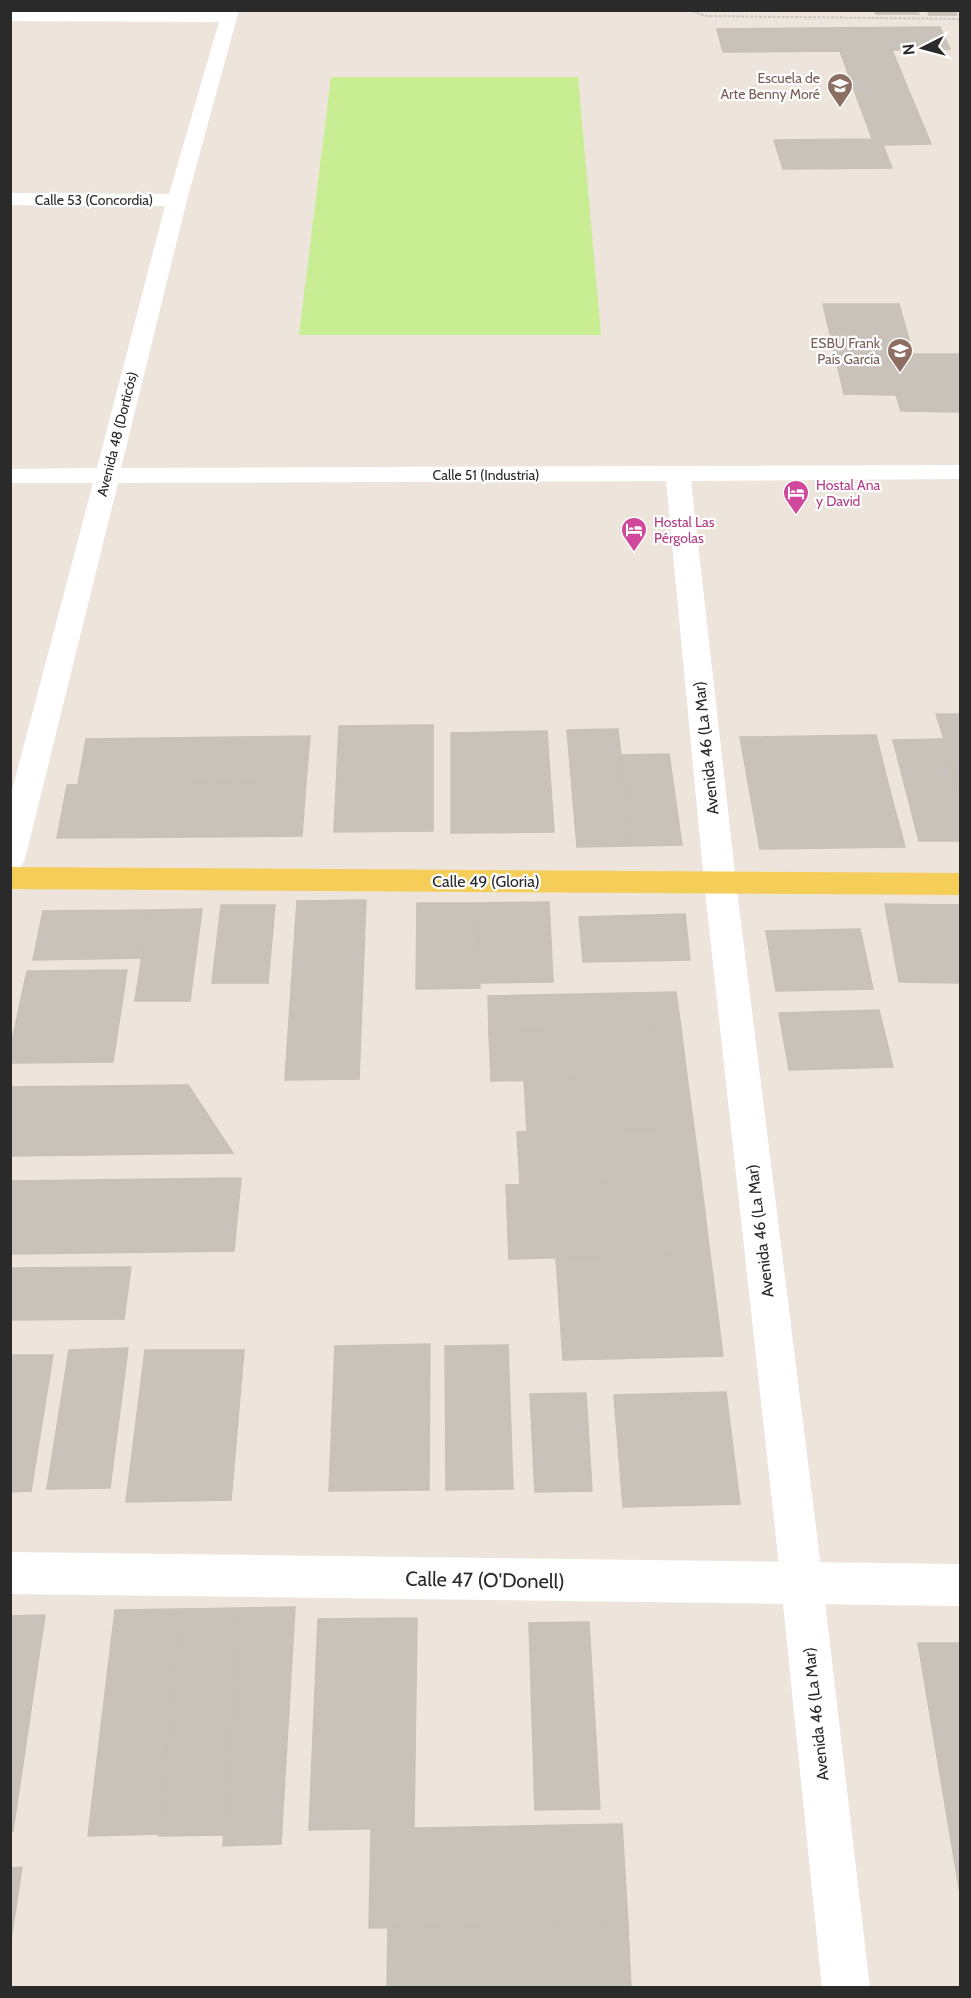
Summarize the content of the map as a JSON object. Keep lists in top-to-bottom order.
{
  "streets": {
    "main road": ["Calle 49 (Gloria)"],
    "street": [
      "Calle 53 (Concordia)",
      "Avenida 48 (Dorticós)",
      "Calle 51 (Industria)",
      "Avenida 46 (La Mar)",
      "Calle 47 (O'Donell)"
    ]
  },
  "crossings": [
    ["Calle 53 (Concordia)", "Avenida 48 (Dorticós)"],
    ["Avenida 48 (Dorticós)", "Calle 51 (Industria)"],
    ["Calle 51 (Industria)", "Avenida 46 (La Mar)"],
    ["Avenida 46 (La Mar)", "Calle 49 (Gloria)"],
    ["Avenida 46 (La Mar)", "Calle 47 (O'Donell)"]
  ],
  "places": {
    "school or university": ["Escuela de Arte Benny Moré", "ESBU Frank País García"],
    "hotel": ["Hostal Ana y David", "Hostal Las Pérgolas"]
  },
  "north": "left"
}
